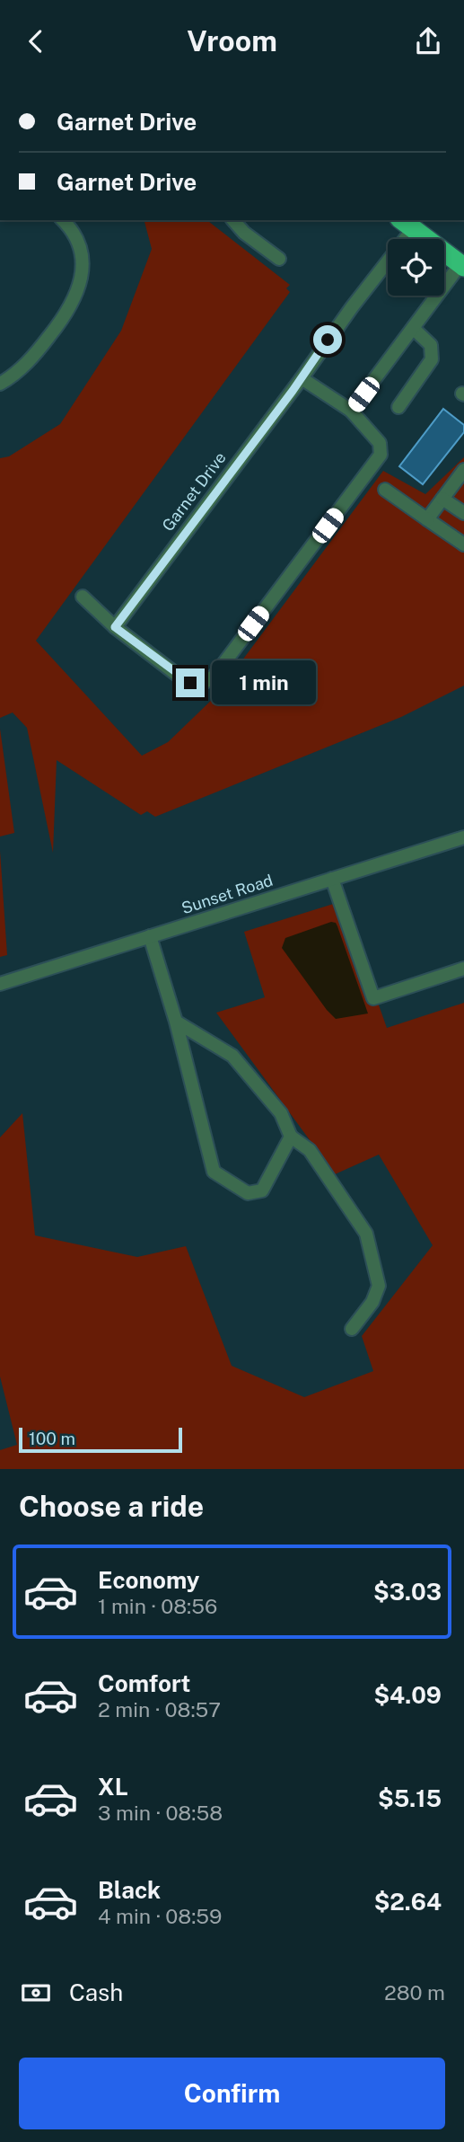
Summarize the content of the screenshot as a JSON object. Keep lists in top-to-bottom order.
{
  "streets": {
    "street": ["Garnet Drive", "Sunset Road"]
  },
  "scale_bar": "100 m",
  "page": {
    "header": "Vroom",
    "banner": ["Garnet Drive", "Garnet Drive"],
    "bubble": "1 min",
    "scale": "100 m",
    "heading": "Choose a ride",
    "list": [
      {
        "name": "Economy",
        "note": "1 min · 08:56",
        "value": "$3.03"
      },
      {
        "name": "Comfort",
        "note": "2 min · 08:57",
        "value": "$4.09"
      },
      {
        "name": "XL",
        "note": "3 min · 08:58",
        "value": "$5.15"
      },
      {
        "name": "Black",
        "note": "4 min · 08:59",
        "value": "$2.64"
      }
    ],
    "pay": ["Cash", "280 m"],
    "buttons": "Confirm"
  }
}
